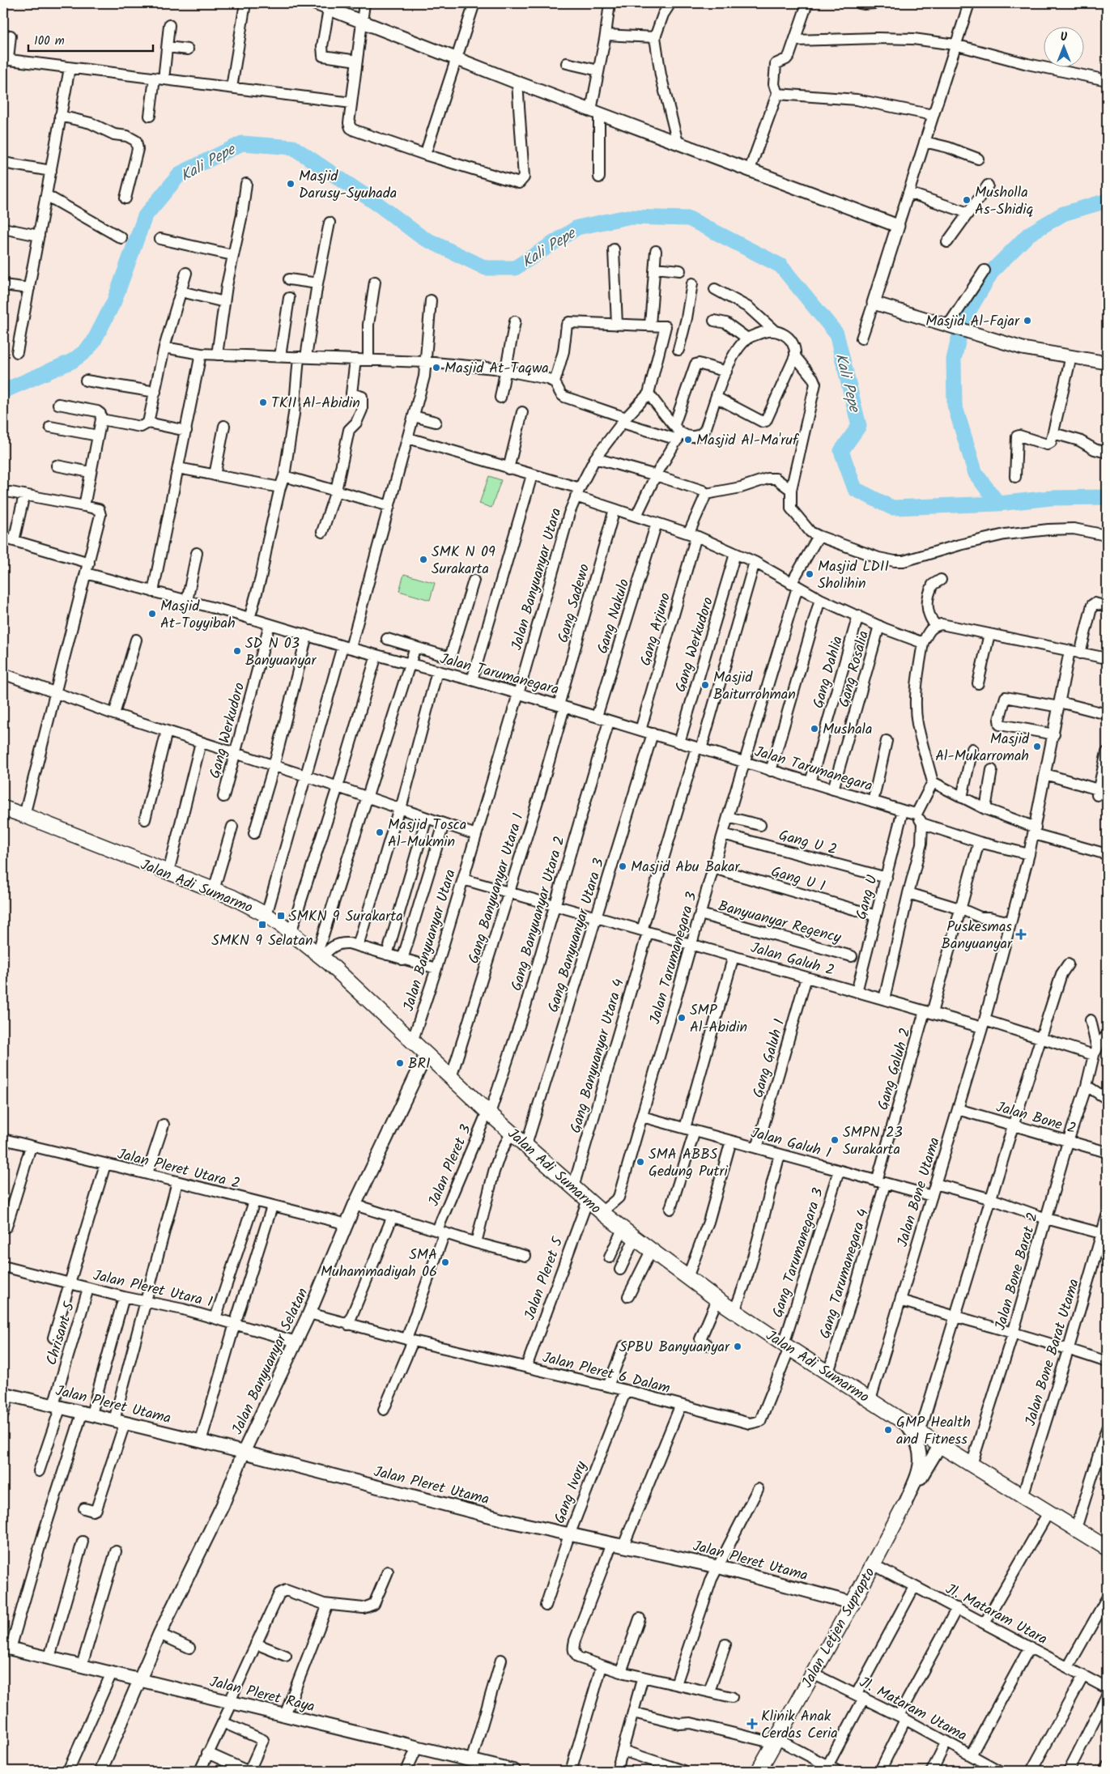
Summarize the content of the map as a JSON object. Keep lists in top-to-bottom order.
{
  "streets": {
    "main road": ["Jalan Adi Sumarmo", "Jalan Letjen Suprapto"],
    "street": [
      "Jalan Banyuanyar Utara",
      "Gang Sadewo",
      "Gang Nakulo",
      "Gang Arjuno",
      "Gang Werkudoro",
      "Gang Rosalia",
      "Gang Dahlia",
      "Jalan Tarumanegara",
      "Gang U 2",
      "Gang U 1",
      "Gang Banyuanyar Utara 1",
      "Gang U",
      "Gang Banyuanyar Utara 2",
      "Banyuanyar Regency",
      "Gang Banyuanyar Utara 3",
      "Jalan Tarumanegara 3",
      "Jalan Galuh 2",
      "Gang Banyuanyar Utara 4",
      "Gang Galuh 1",
      "Gang Galuh 2",
      "Jalan Bone 2",
      "Jalan Galuh 1",
      "Jalan Pleret 3",
      "Jalan Pleret Utara 2",
      "Jalan Bone Utama",
      "Gang Tarumanegara 3",
      "Jalan Bone Barat 2",
      "Gang Tarumanegara 4",
      "Jalan Pleret 5",
      "Jalan Pleret Utara 1",
      "Chrisant 5",
      "Jalan Bone Barat Utama",
      "Jalan Banyuanyar Selatan",
      "Jalan Pleret 6 Dalam",
      "Jalan Pleret Utama",
      "Gang Ivory",
      "Jl. Mataram Utara",
      "Jalan Pleret Raya",
      "Jl. Mataram Utama"
    ]
  },
  "crossings": [
    ["Jalan Banyuanyar Utara", "Jalan Tarumanegara"],
    ["Jalan Banyuanyar Utara", "Jalan Adi Sumarmo"],
    ["Jalan Banyuanyar Utara", "Jalan Galuh 2"],
    ["Gang Sadewo", "Jalan Tarumanegara"],
    ["Gang Sadewo", "Gang Banyuanyar Utara 1"],
    ["Gang Nakulo", "Jalan Tarumanegara"],
    ["Gang Arjuno", "Jalan Tarumanegara"],
    ["Gang Werkudoro", "Jalan Tarumanegara"],
    ["Gang Rosalia", "Jalan Tarumanegara"],
    ["Gang Dahlia", "Jalan Tarumanegara"],
    ["Jalan Tarumanegara", "Gang Banyuanyar Utara 1"],
    ["Jalan Tarumanegara", "Gang U"],
    ["Jalan Tarumanegara", "Gang Banyuanyar Utara 2"],
    ["Jalan Tarumanegara", "Gang Banyuanyar Utara 3"],
    ["Jalan Tarumanegara", "Jalan Tarumanegara 3"],
    ["Jalan Tarumanegara", "Gang Banyuanyar Utara 4"],
    ["Gang U 2", "Gang U"],
    ["Gang U 2", "Jalan Tarumanegara 3"],
    ["Gang U 1", "Gang U"],
    ["Gang U 1", "Jalan Tarumanegara 3"],
    ["Jalan Adi Sumarmo", "Gang Banyuanyar Utara 1"],
    ["Jalan Adi Sumarmo", "Gang Banyuanyar Utara 2"],
    ["Jalan Adi Sumarmo", "Gang Banyuanyar Utara 3"],
    ["Jalan Adi Sumarmo", "Jalan Tarumanegara 3"],
    ["Jalan Adi Sumarmo", "Gang Banyuanyar Utara 4"],
    ["Jalan Adi Sumarmo", "Jalan Pleret 3"],
    ["Jalan Adi Sumarmo", "Jalan Bone Utama"],
    ["Jalan Adi Sumarmo", "Gang Tarumanegara 3"],
    ["Jalan Adi Sumarmo", "Jalan Bone Barat 2"],
    ["Jalan Adi Sumarmo", "Gang Tarumanegara 4"],
    ["Jalan Adi Sumarmo", "Jalan Pleret 5"],
    ["Jalan Adi Sumarmo", "Jalan Bone Barat Utama"],
    ["Jalan Adi Sumarmo", "Jalan Banyuanyar Selatan"],
    ["Gang Banyuanyar Utara 1", "Jalan Galuh 2"],
    ["Gang U", "Jalan Galuh 2"],
    ["Gang Banyuanyar Utara 2", "Jalan Galuh 2"],
    ["Gang Banyuanyar Utara 2", "Jalan Pleret 3"],
    ["Banyuanyar Regency", "Jalan Tarumanegara 3"],
    ["Gang Banyuanyar Utara 3", "Jalan Galuh 2"],
    ["Jalan Tarumanegara 3", "Jalan Galuh 2"],
    ["Jalan Tarumanegara 3", "Jalan Galuh 1"],
    ["Jalan Galuh 2", "Gang Banyuanyar Utara 4"],
    ["Jalan Galuh 2", "Gang Galuh 1"],
    ["Jalan Galuh 2", "Gang Galuh 2"],
    ["Jalan Galuh 2", "Jalan Bone Utama"],
    ["Jalan Galuh 2", "Jalan Bone Barat 2"],
    ["Gang Galuh 1", "Jalan Galuh 1"],
    ["Gang Galuh 2", "Jalan Galuh 1"],
    ["Gang Galuh 2", "Gang Tarumanegara 4"],
    ["Jalan Bone 2", "Jalan Bone Utama"],
    ["Jalan Bone 2", "Jalan Bone Barat 2"],
    ["Jalan Galuh 1", "Jalan Bone Utama"],
    ["Jalan Galuh 1", "Gang Tarumanegara 3"],
    ["Jalan Galuh 1", "Gang Tarumanegara 4"],
    ["Jalan Pleret 3", "Jalan Pleret 6 Dalam"],
    ["Jalan Pleret Utara 2", "Jalan Banyuanyar Selatan"],
    ["Gang Tarumanegara 3", "Jalan Pleret 6 Dalam"],
    ["Jalan Pleret 5", "Jalan Pleret 6 Dalam"],
    ["Jalan Pleret Utara 1", "Jalan Banyuanyar Selatan"],
    ["Chrisant 5", "Jalan Pleret Utama"],
    ["Jalan Banyuanyar Selatan", "Jalan Pleret 6 Dalam"],
    ["Jalan Banyuanyar Selatan", "Jalan Pleret Utama"],
    ["Jalan Banyuanyar Selatan", "Jalan Pleret Raya"],
    ["Jalan Pleret 6 Dalam", "Gang Ivory"],
    ["Jalan Pleret Utama", "Gang Ivory"],
    ["Jalan Pleret Utama", "Jalan Letjen Suprapto"],
    ["Jl. Mataram Utara", "Jalan Letjen Suprapto"],
    ["Jalan Letjen Suprapto", "Jl. Mataram Utama"]
  ],
  "water": ["Kali Pepe"],
  "places": {
    "other": [
      "Masjid Darusy-Syuhada",
      "Musholla As-Shidiq",
      "Masjid Al-Fajar",
      "Masjid At-Taqwa",
      "TKII Al-Abidin",
      "Masjid Al-Ma'ruf",
      "SMK N 09 Surakarta",
      "Masjid LDII Sholihin",
      "Masjid At-Toyyibah",
      "SD N 03 Banyuanyar",
      "Masjid Baiturrohman",
      "Mushala",
      "Masjid Al-Mukarromah",
      "Masjid Tosca Al-Mukmin",
      "Masjid Abu Bakar",
      "SMP Al-Abidin",
      "BRI",
      "SMPN 23 Surakarta",
      "SMA ABBS Gedung Putri",
      "SMA Muhammadiyah 06",
      "SPBU Banyuanyar",
      "GMP Health and Fitness"
    ],
    "transit": ["SMKN 9 Surakarta", "SMKN 9 Selatan"],
    "health": ["Puskesmas Banyuanyar", "Klinik Anak Cerdas Ceria"]
  },
  "scale_bar": "100 m",
  "north": "top"
}
